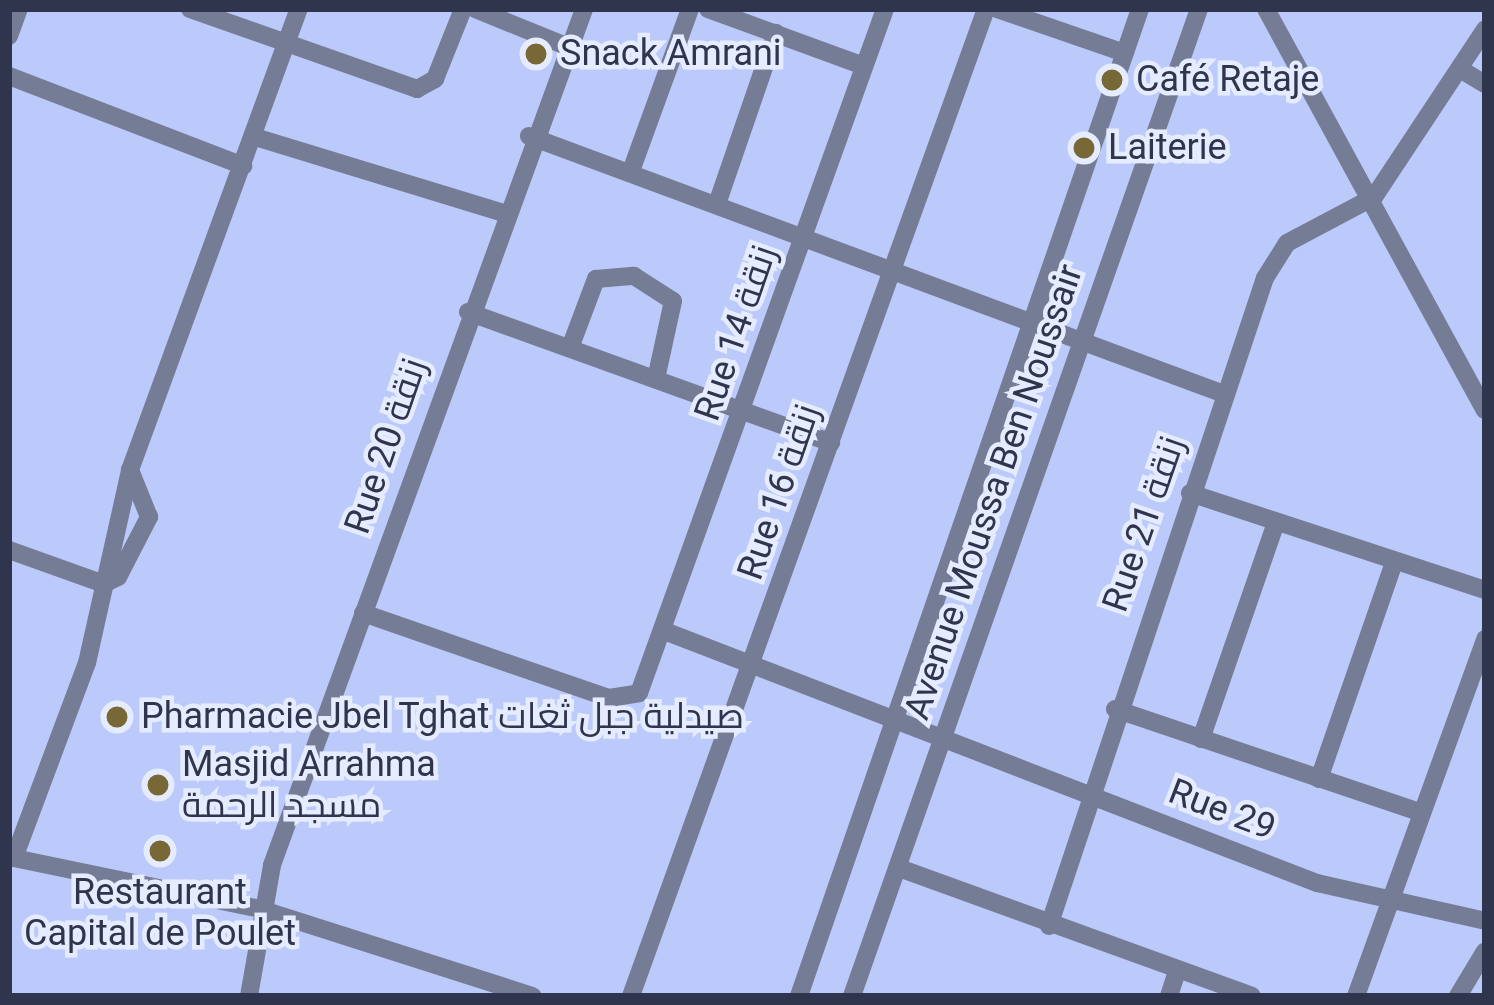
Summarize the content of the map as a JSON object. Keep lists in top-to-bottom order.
{
  "streets": {
    "street": [
      "Rue 14 زنقة",
      "Rue 20 زنقة",
      "Rue 16 زنقة",
      "Avenue Moussa Ben Noussair",
      "Rue 21 زنقة",
      "Rue 29"
    ]
  },
  "crossings": [
    ["Rue 14 زنقة", "Rue 20 زنقة"],
    ["Rue 14 زنقة", "Rue 29"],
    ["Rue 16 زنقة", "Rue 29"],
    ["Avenue Moussa Ben Noussair", "Rue 29"],
    ["Rue 21 زنقة", "Rue 29"]
  ],
  "places": [
    "Snack Amrani",
    "Café Retaje",
    "Laiterie",
    "Pharmacie Jbel Tghat صيدلية جبل ثغات",
    "Masjid Arrahma مسجد الرحمة",
    "Restaurant Capital de Poulet"
  ]
}
